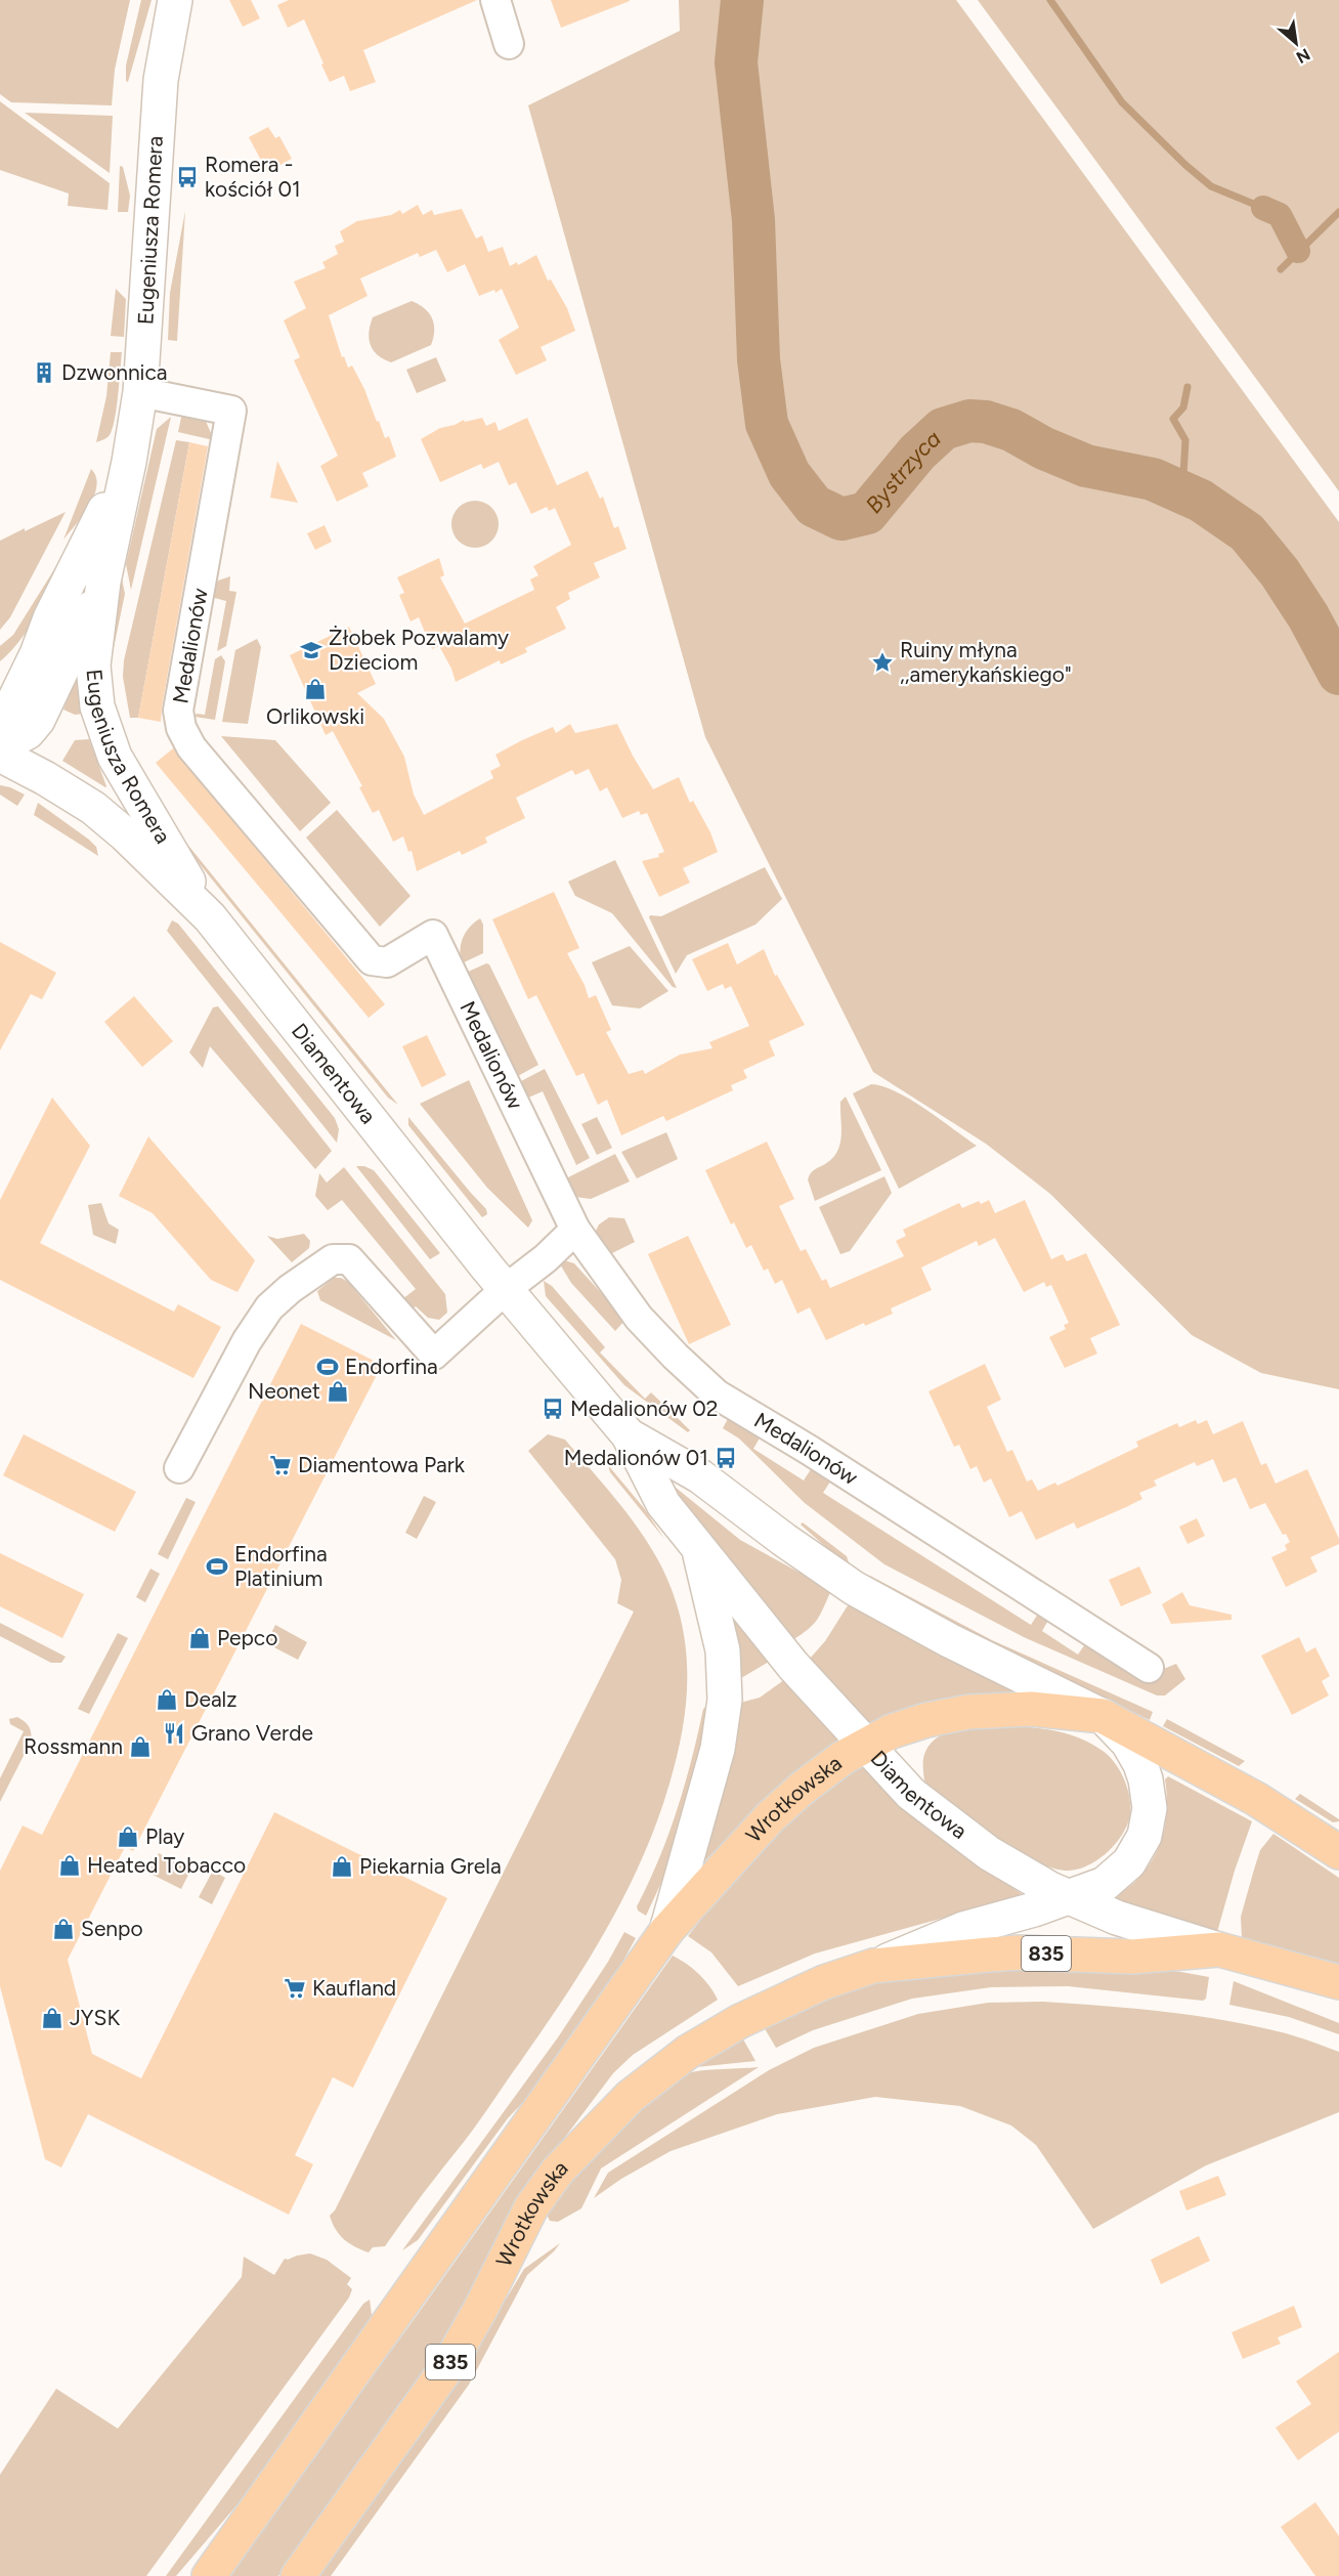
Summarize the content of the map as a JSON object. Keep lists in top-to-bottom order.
{
  "streets": {
    "main road": ["Diamentowa", "Wrotkowska", "835"],
    "street": ["Eugeniusza Romera", "Medalionów"]
  },
  "crossings": [
    ["Eugeniusza Romera", "Medalionów"],
    ["Eugeniusza Romera", "Diamentowa"],
    ["Diamentowa", "Wrotkowska"],
    ["Diamentowa", "835"],
    ["Wrotkowska", "835"]
  ],
  "water": ["Bystrzyca"],
  "places": {
    "bus stop": ["Romera - kościół 01", "Medalionów 02", "Medalionów 01"],
    "building": ["Dzwonnica"],
    "school or university": ["Żłobek Pozwalamy Dzieciom"],
    "place": ["Ruiny młyna ,,amerykańskiego\""],
    "shop": [
      "Orlikowski",
      "Neonet",
      "Pepco",
      "Dealz",
      "Rossmann",
      "Play",
      "Heated Tobacco",
      "Piekarnia Grela",
      "Senpo",
      "JYSK"
    ],
    "sports": ["Endorfina", "Endorfina Platinium"],
    "supermarket": ["Diamentowa Park", "Kaufland"],
    "restaurant": ["Grano Verde"]
  },
  "north": "bottom right"
}
